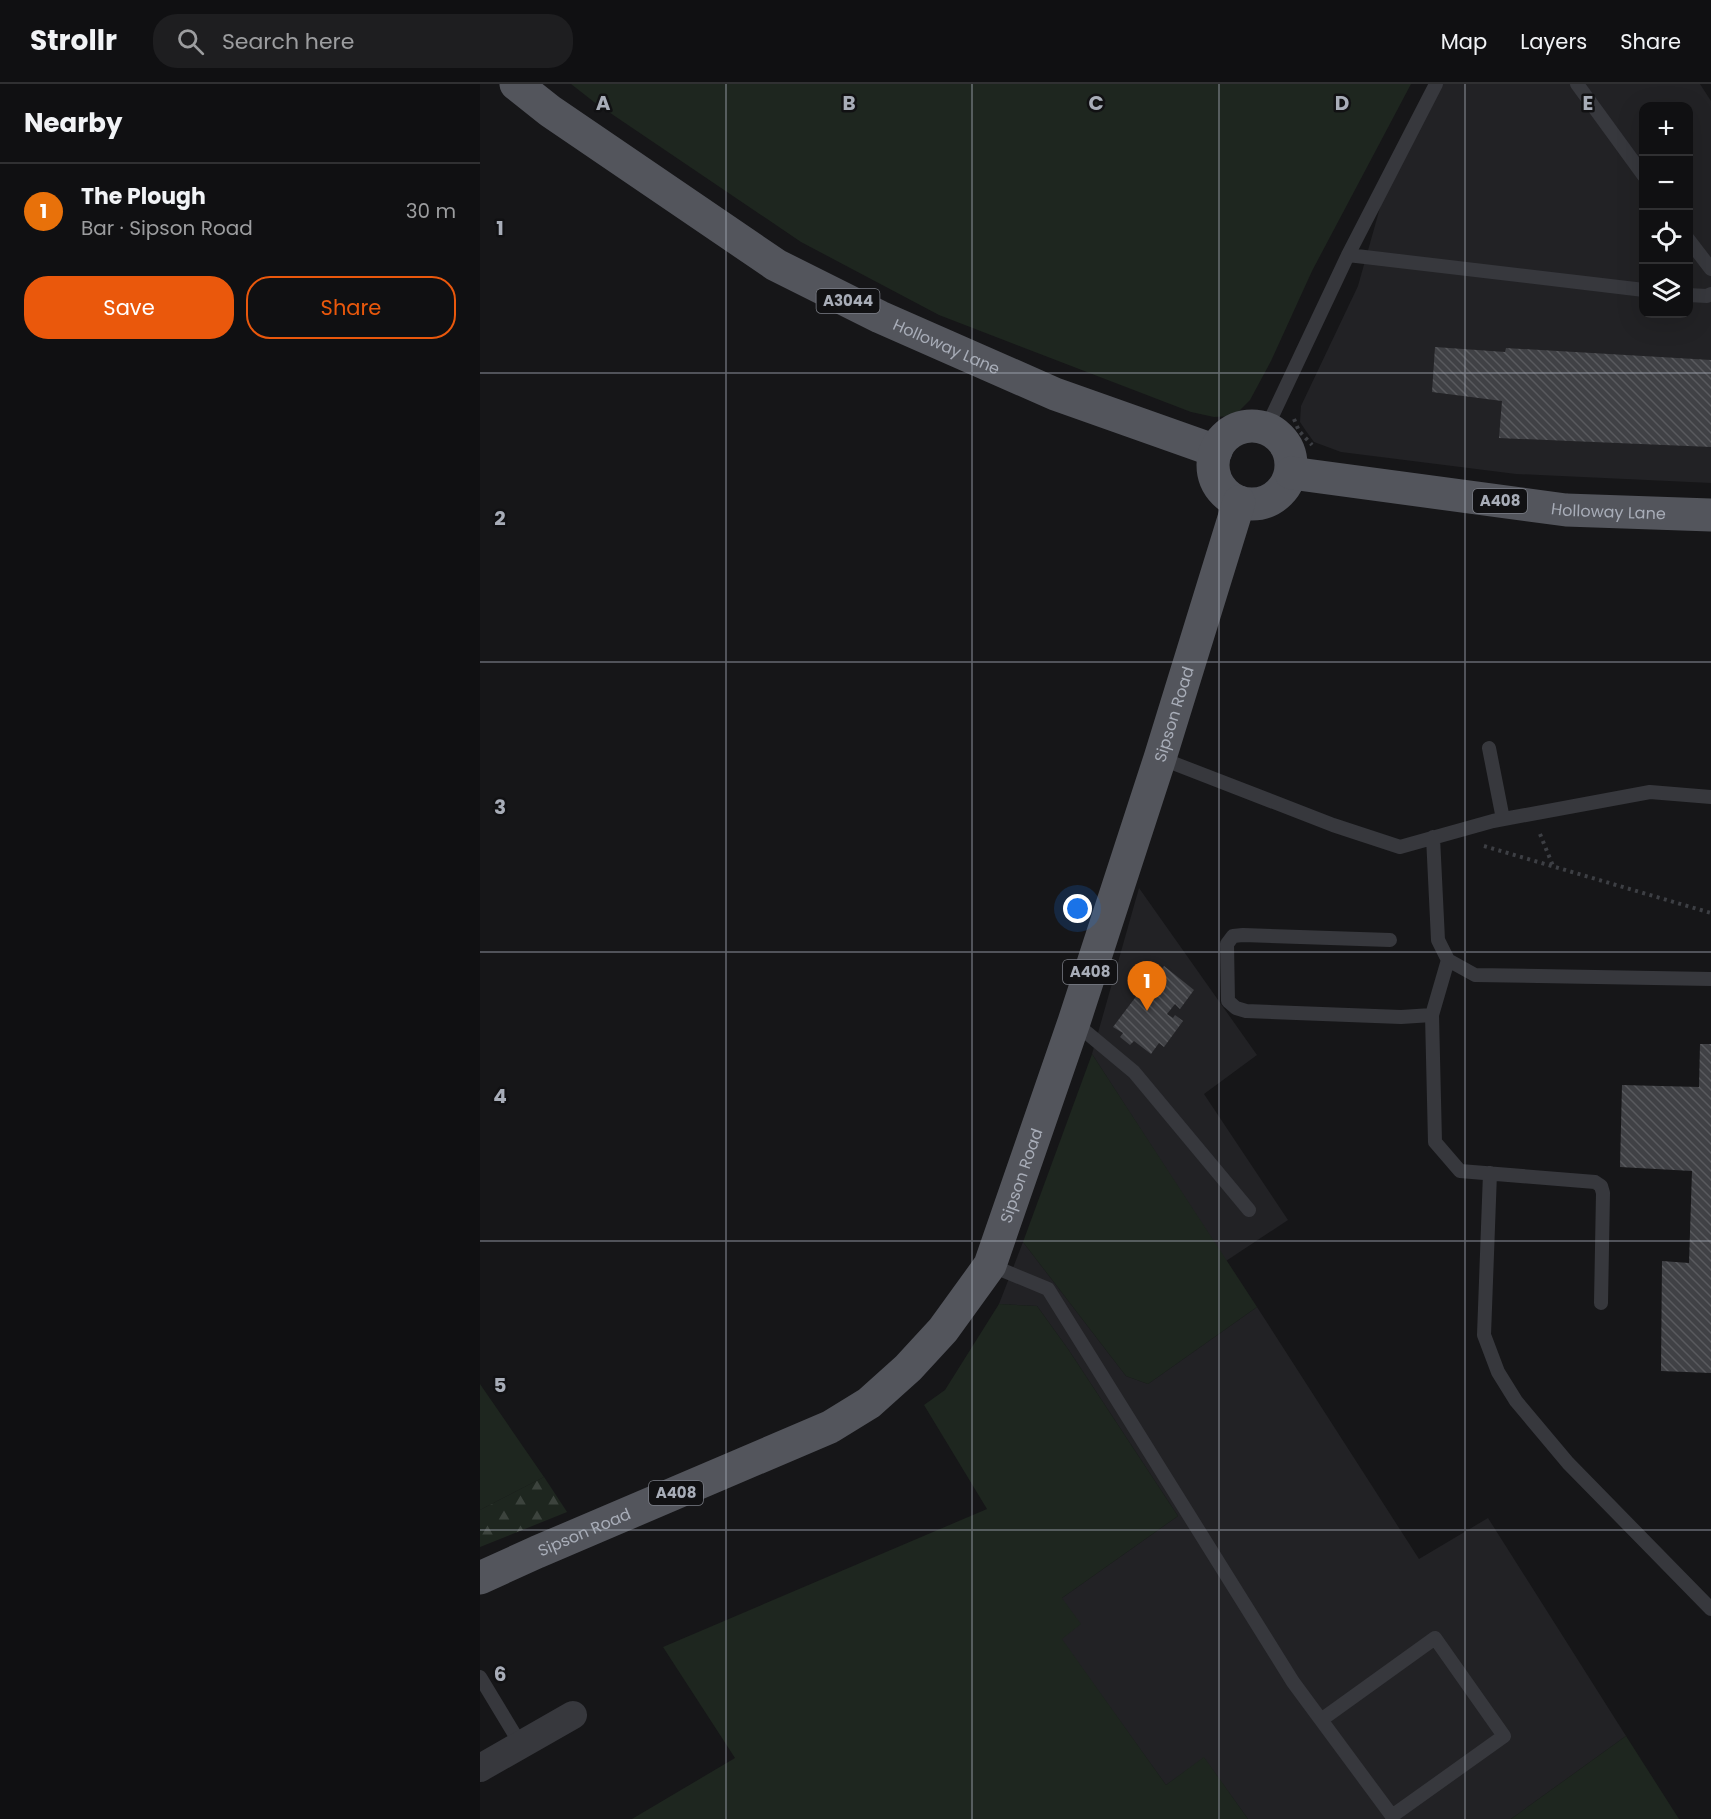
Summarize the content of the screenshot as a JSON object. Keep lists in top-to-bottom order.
{
  "streets": {
    "main road": [
      "A3044",
      "Holloway Lane",
      "A408",
      "Sipson Road"
    ]
  },
  "crossings": [
    ["Holloway Lane", "Sipson Road"]
  ],
  "page": {
    "header": "Strollr",
    "search": "Search here",
    "nav": ["Map", "Layers", "Share"],
    "heading": "Nearby",
    "map_buttons": ["+", "−"],
    "list": [
      {
        "mark": "1",
        "name": "The Plough",
        "note": "Bar · Sipson Road",
        "value": "30 m"
      }
    ],
    "buttons": ["Save", "Share"],
    "pins": "1"
  },
  "grid": {
    "columns": [
      "A",
      "B",
      "C",
      "D",
      "E"
    ],
    "rows": [
      "1",
      "2",
      "3",
      "4",
      "5",
      "6"
    ]
  }
}
